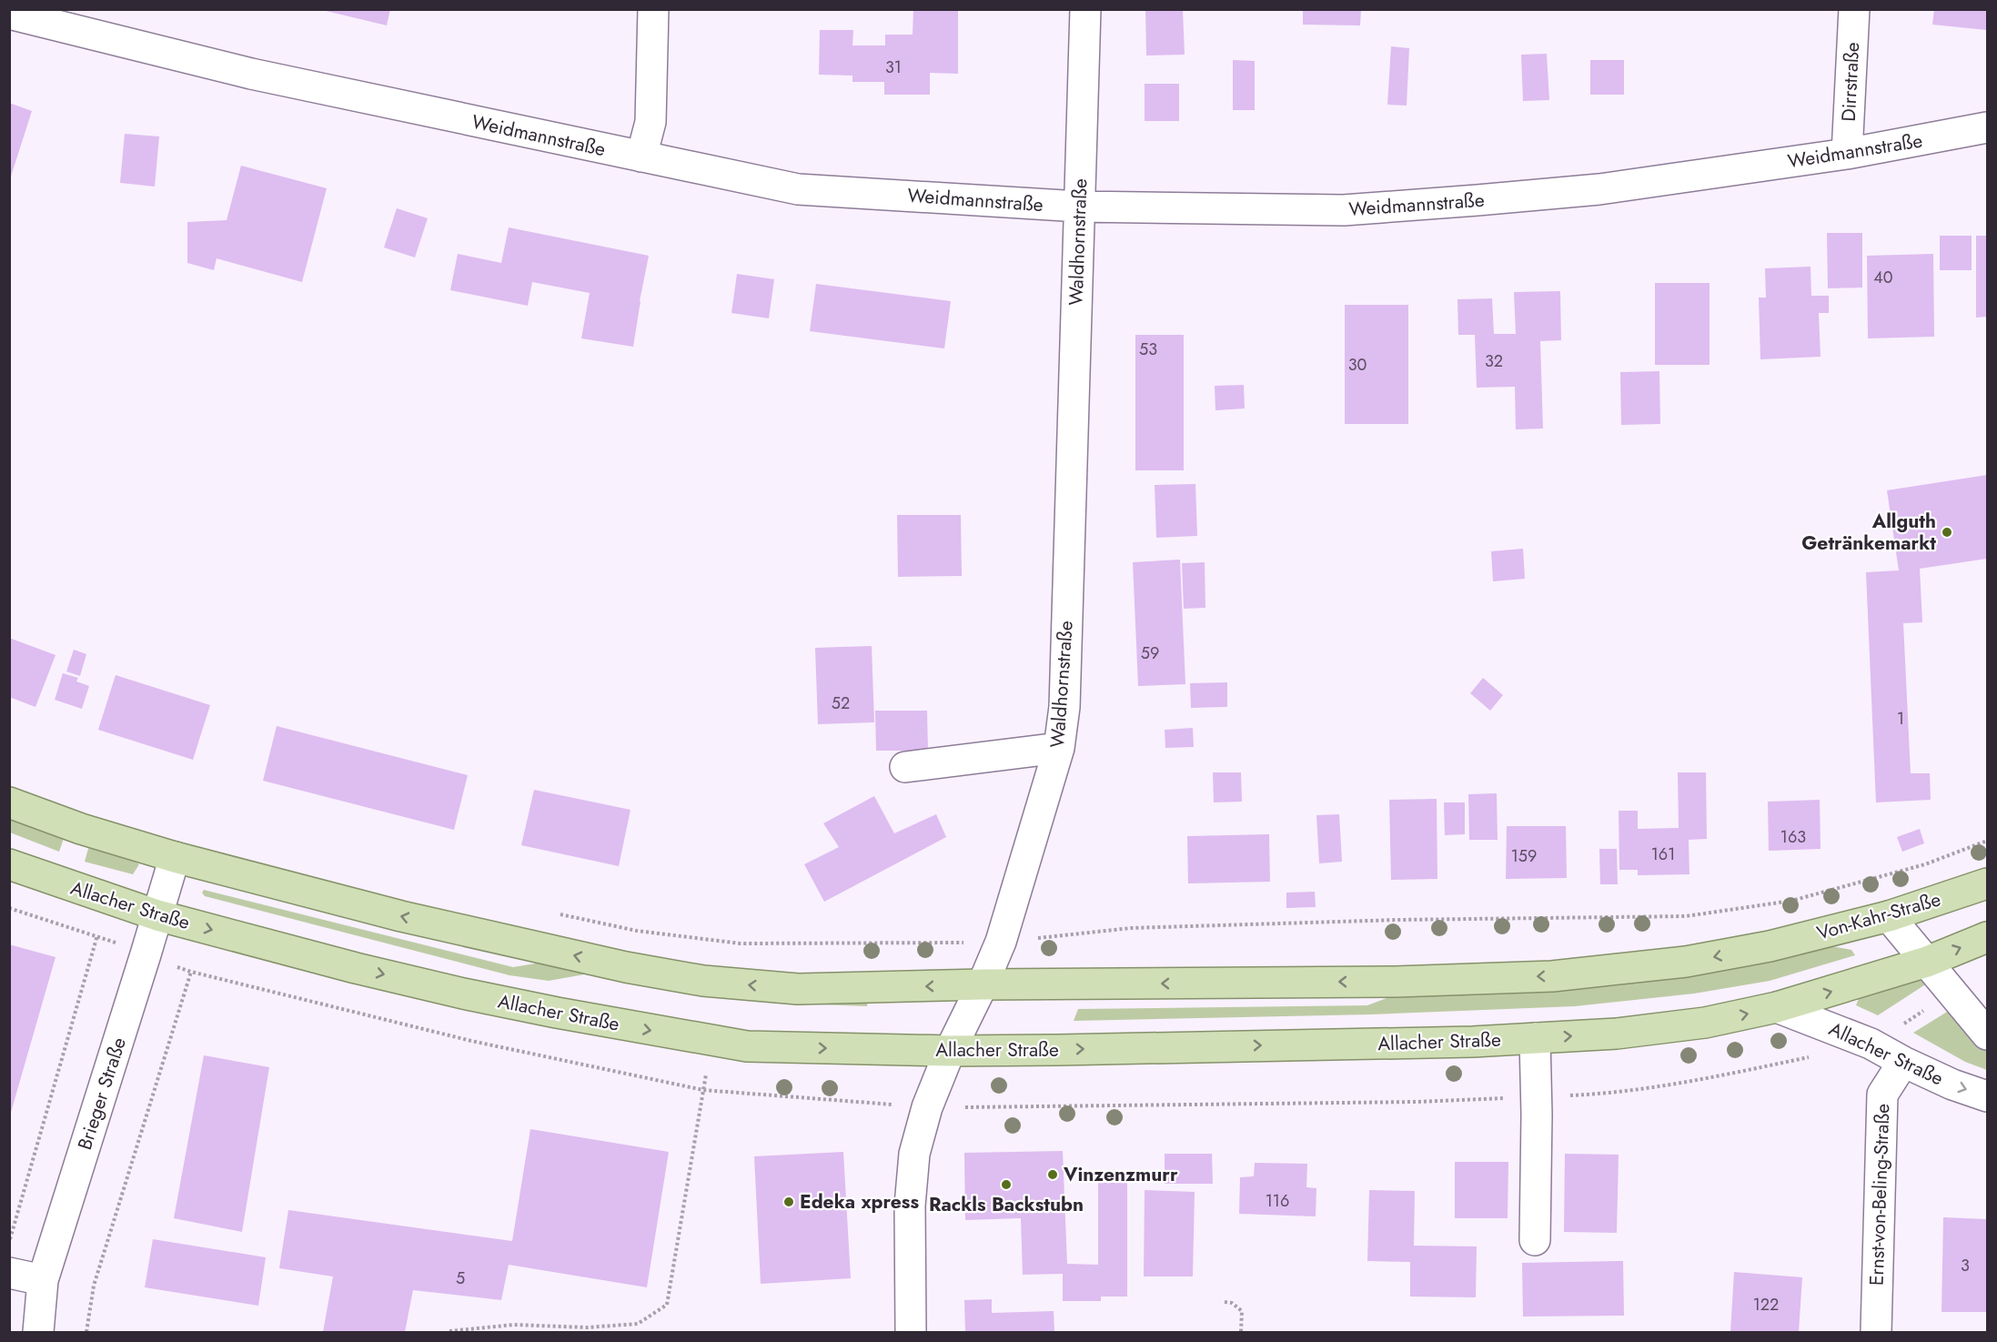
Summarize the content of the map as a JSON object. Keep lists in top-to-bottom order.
{
  "streets": {
    "main road": ["Allacher Straße", "Von-Kahr-Straße"],
    "street": [
      "Dirrstraße",
      "Weidmannstraße",
      "Waldhornstraße",
      "Brieger Straße",
      "Ernst-von-Beling-Straße"
    ]
  },
  "crossings": [
    ["Dirrstraße", "Weidmannstraße"],
    ["Weidmannstraße", "Waldhornstraße"],
    ["Waldhornstraße", "Allacher Straße"],
    ["Waldhornstraße", "Von-Kahr-Straße"],
    ["Allacher Straße", "Brieger Straße"],
    ["Allacher Straße", "Ernst-von-Beling-Straße"]
  ],
  "one_way": ["Von-Kahr-Straße"],
  "places": [
    "Allguth Getränkemarkt",
    "Vinzenzmurr",
    "Rackls Backstubn",
    "Edeka xpress"
  ],
  "house_numbers": [
    "31",
    "40",
    "53",
    "32",
    "30",
    "59",
    "52",
    "1",
    "163",
    "161",
    "159",
    "116",
    "3",
    "5",
    "122"
  ]
}
